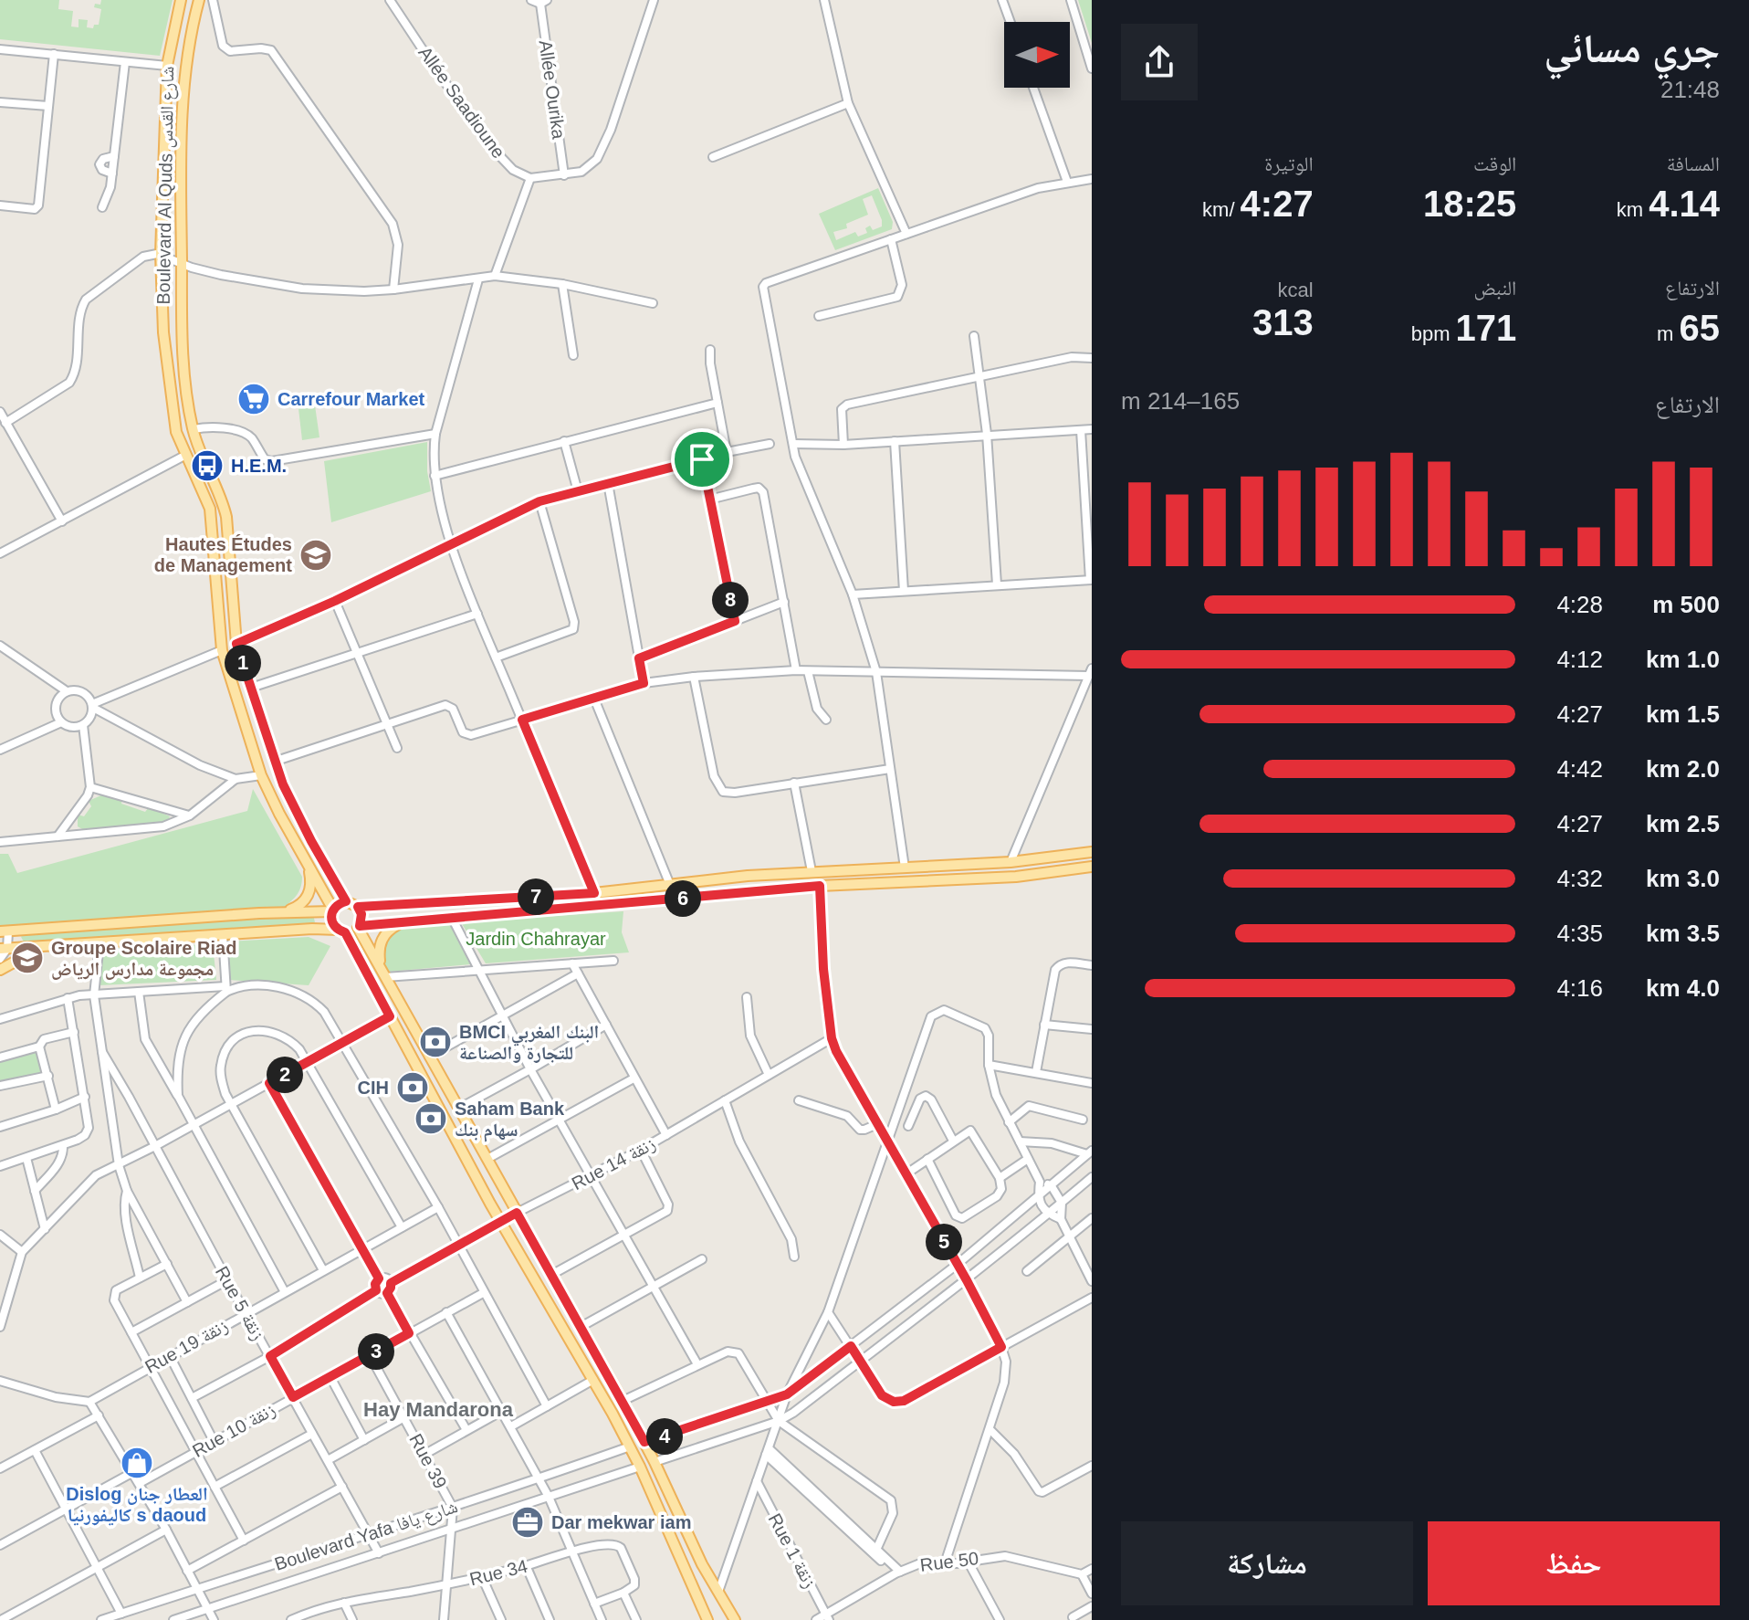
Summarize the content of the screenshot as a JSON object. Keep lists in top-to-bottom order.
{
  "streets": {
    "main road": ["Boulevard Al Quds شارع القدس"],
    "street": [
      "Allée Ourika",
      "Allée Saadioune",
      "Rue 14 زنقة",
      "Rue 5 زنقة",
      "Rue 19 زنقة",
      "Rue 10 زنقة",
      "Rue 39",
      "Boulevard Yafa شارع يافا",
      "Rue 1 زنقة",
      "Rue 50",
      "Rue 34"
    ]
  },
  "crossings": [
    ["Rue 5 زنقة", "Rue 19 زنقة"],
    ["Rue 5 زنقة", "Rue 10 زنقة"],
    ["Rue 5 زنقة", "Boulevard Yafa شارع يافا"],
    ["Rue 10 زنقة", "Rue 39"],
    ["Rue 39", "Boulevard Yafa شارع يافا"],
    ["Rue 39", "Rue 34"],
    ["Rue 1 زنقة", "Rue 50"]
  ],
  "districts": ["Hay Mandarona"],
  "parks": ["Jardin Chahrayar"],
  "places": {
    "supermarket": ["Carrefour Market"],
    "bus stop": ["H.E.M."],
    "school or university": ["Hautes Études de Management", "Groupe Scolaire Riad مجموعة مدارس الرياض"],
    "bank": ["BMCI البنك المغربي للتجارة والصناعة", "CIH", "Saham Bank سهام بنك"],
    "shop": ["Dislog العطار جنان كاليفورنيا s daoud"],
    "office": ["Dar mekwar iam"]
  },
  "north": "right",
  "page": {
    "heading": ["جري مسائي", "21:48"],
    "stats": [
      ["المسافة", "4.14 km"],
      ["الوقت", "18:25"],
      ["الوتيرة", "4:27 /km"],
      ["الارتفاع", "65 m"],
      ["النبض", "171 bpm"],
      ["kcal", "313"]
    ],
    "chart": ["الارتفاع", "165–214 m"],
    "list": [
      {
        "name": "500 m",
        "note": "4:28"
      },
      {
        "name": "1.0 km",
        "note": "4:12"
      },
      {
        "name": "1.5 km",
        "note": "4:27"
      },
      {
        "name": "2.0 km",
        "note": "4:42"
      },
      {
        "name": "2.5 km",
        "note": "4:27"
      },
      {
        "name": "3.0 km",
        "note": "4:32"
      },
      {
        "name": "3.5 km",
        "note": "4:35"
      },
      {
        "name": "4.0 km",
        "note": "4:16"
      }
    ],
    "pins": [
      "8",
      "1",
      "7",
      "6",
      "2",
      "5",
      "3",
      "4"
    ],
    "buttons": ["حفظ", "مشاركة"]
  }
}
